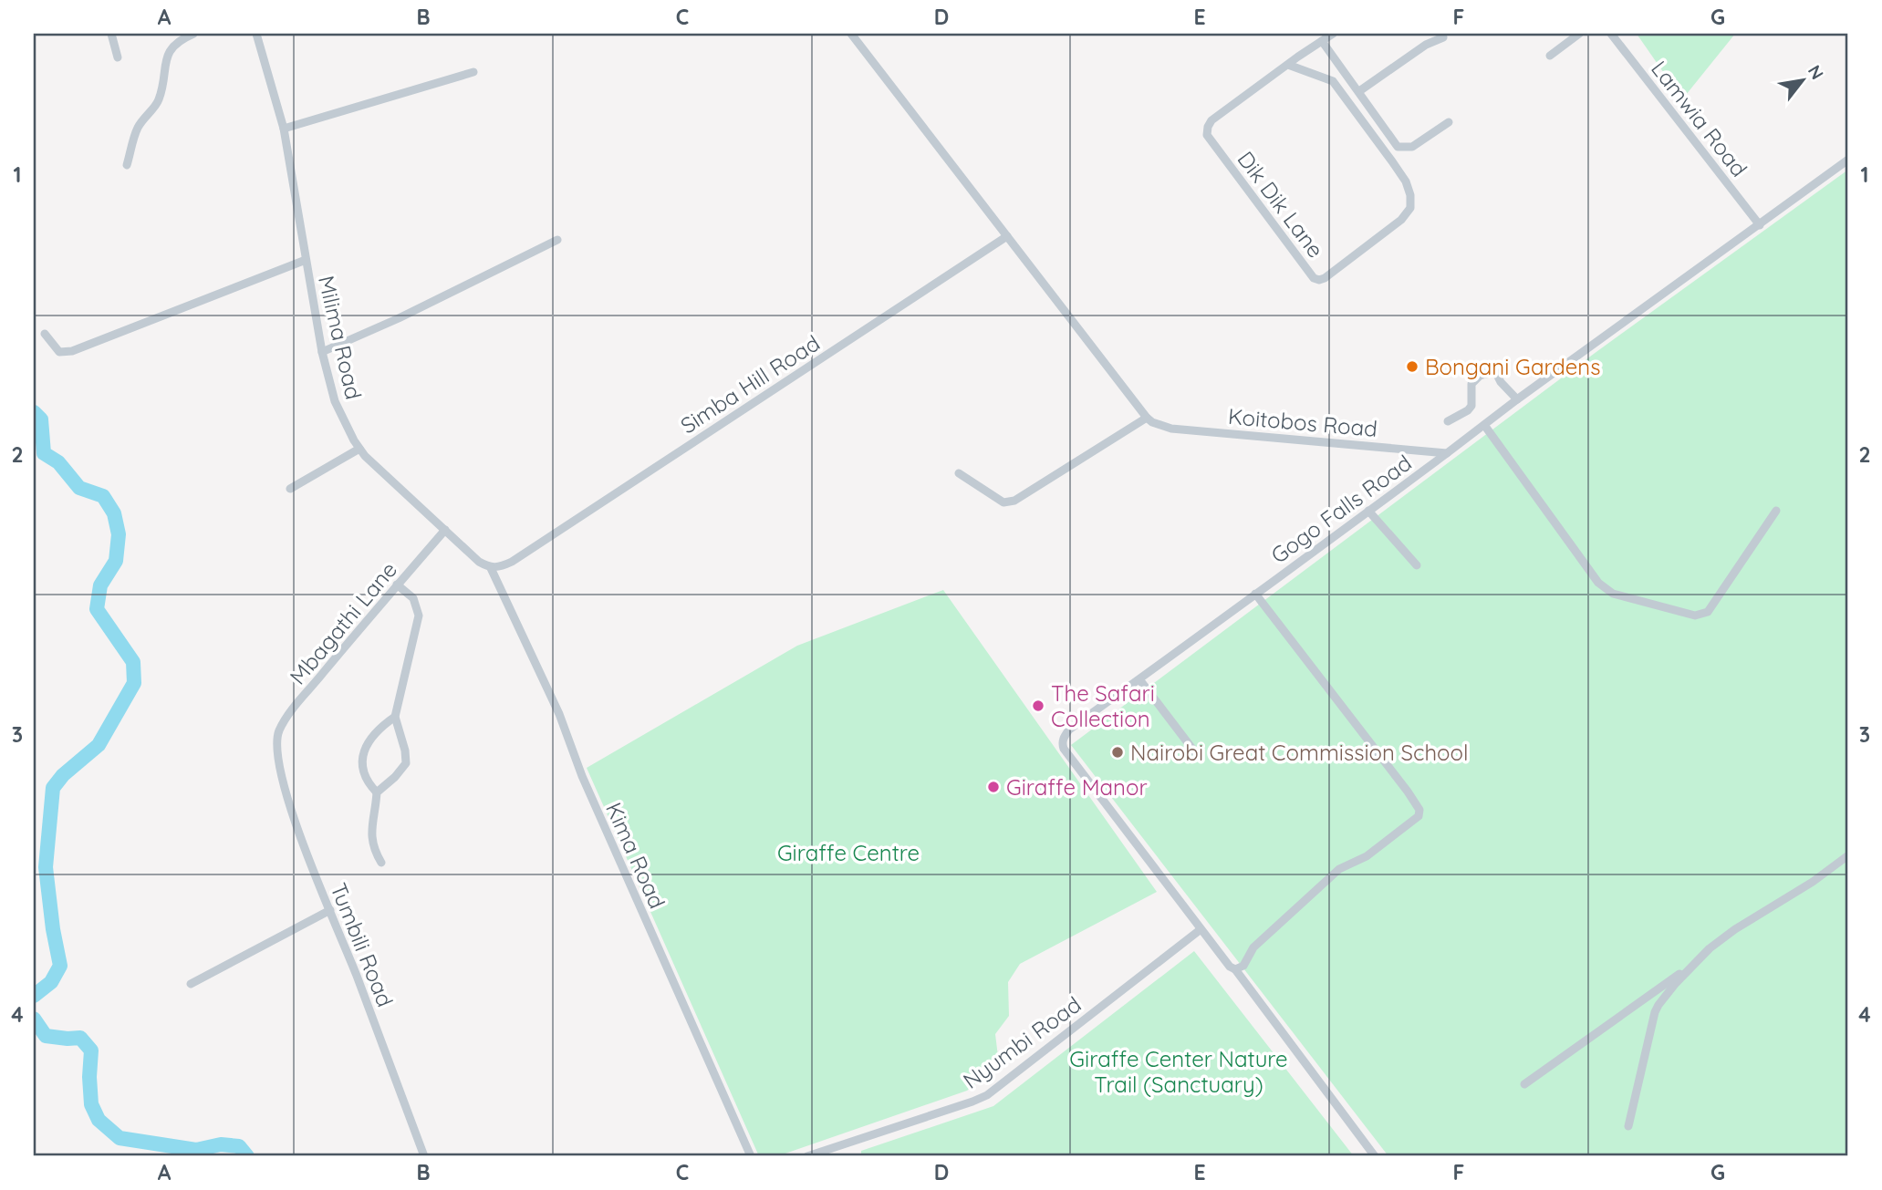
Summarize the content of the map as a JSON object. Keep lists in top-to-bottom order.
{
  "streets": {
    "street": [
      "Lamwia Road",
      "Dik Dik Lane",
      "Milima Road",
      "Simba Hill Road",
      "Koitobos Road",
      "Gogo Falls Road",
      "Mbagathi Lane",
      "Kima Road",
      "Tumbili Road",
      "Nyumbi Road"
    ]
  },
  "crossings": [
    ["Milima Road", "Simba Hill Road"],
    ["Milima Road", "Mbagathi Lane"],
    ["Milima Road", "Kima Road"],
    ["Simba Hill Road", "Kima Road"],
    ["Koitobos Road", "Gogo Falls Road"],
    ["Gogo Falls Road", "Nyumbi Road"],
    ["Mbagathi Lane", "Tumbili Road"]
  ],
  "parks": ["Giraffe Centre", "Giraffe Center Nature Trail (Sanctuary)"],
  "places": [
    "Bongani Gardens",
    "The Safari Collection",
    "Nairobi Great Commission School",
    "Giraffe Manor"
  ],
  "north": "top right",
  "grid": {
    "columns": [
      "A",
      "B",
      "C",
      "D",
      "E",
      "F",
      "G"
    ],
    "rows": [
      "1",
      "2",
      "3",
      "4"
    ]
  }
}
